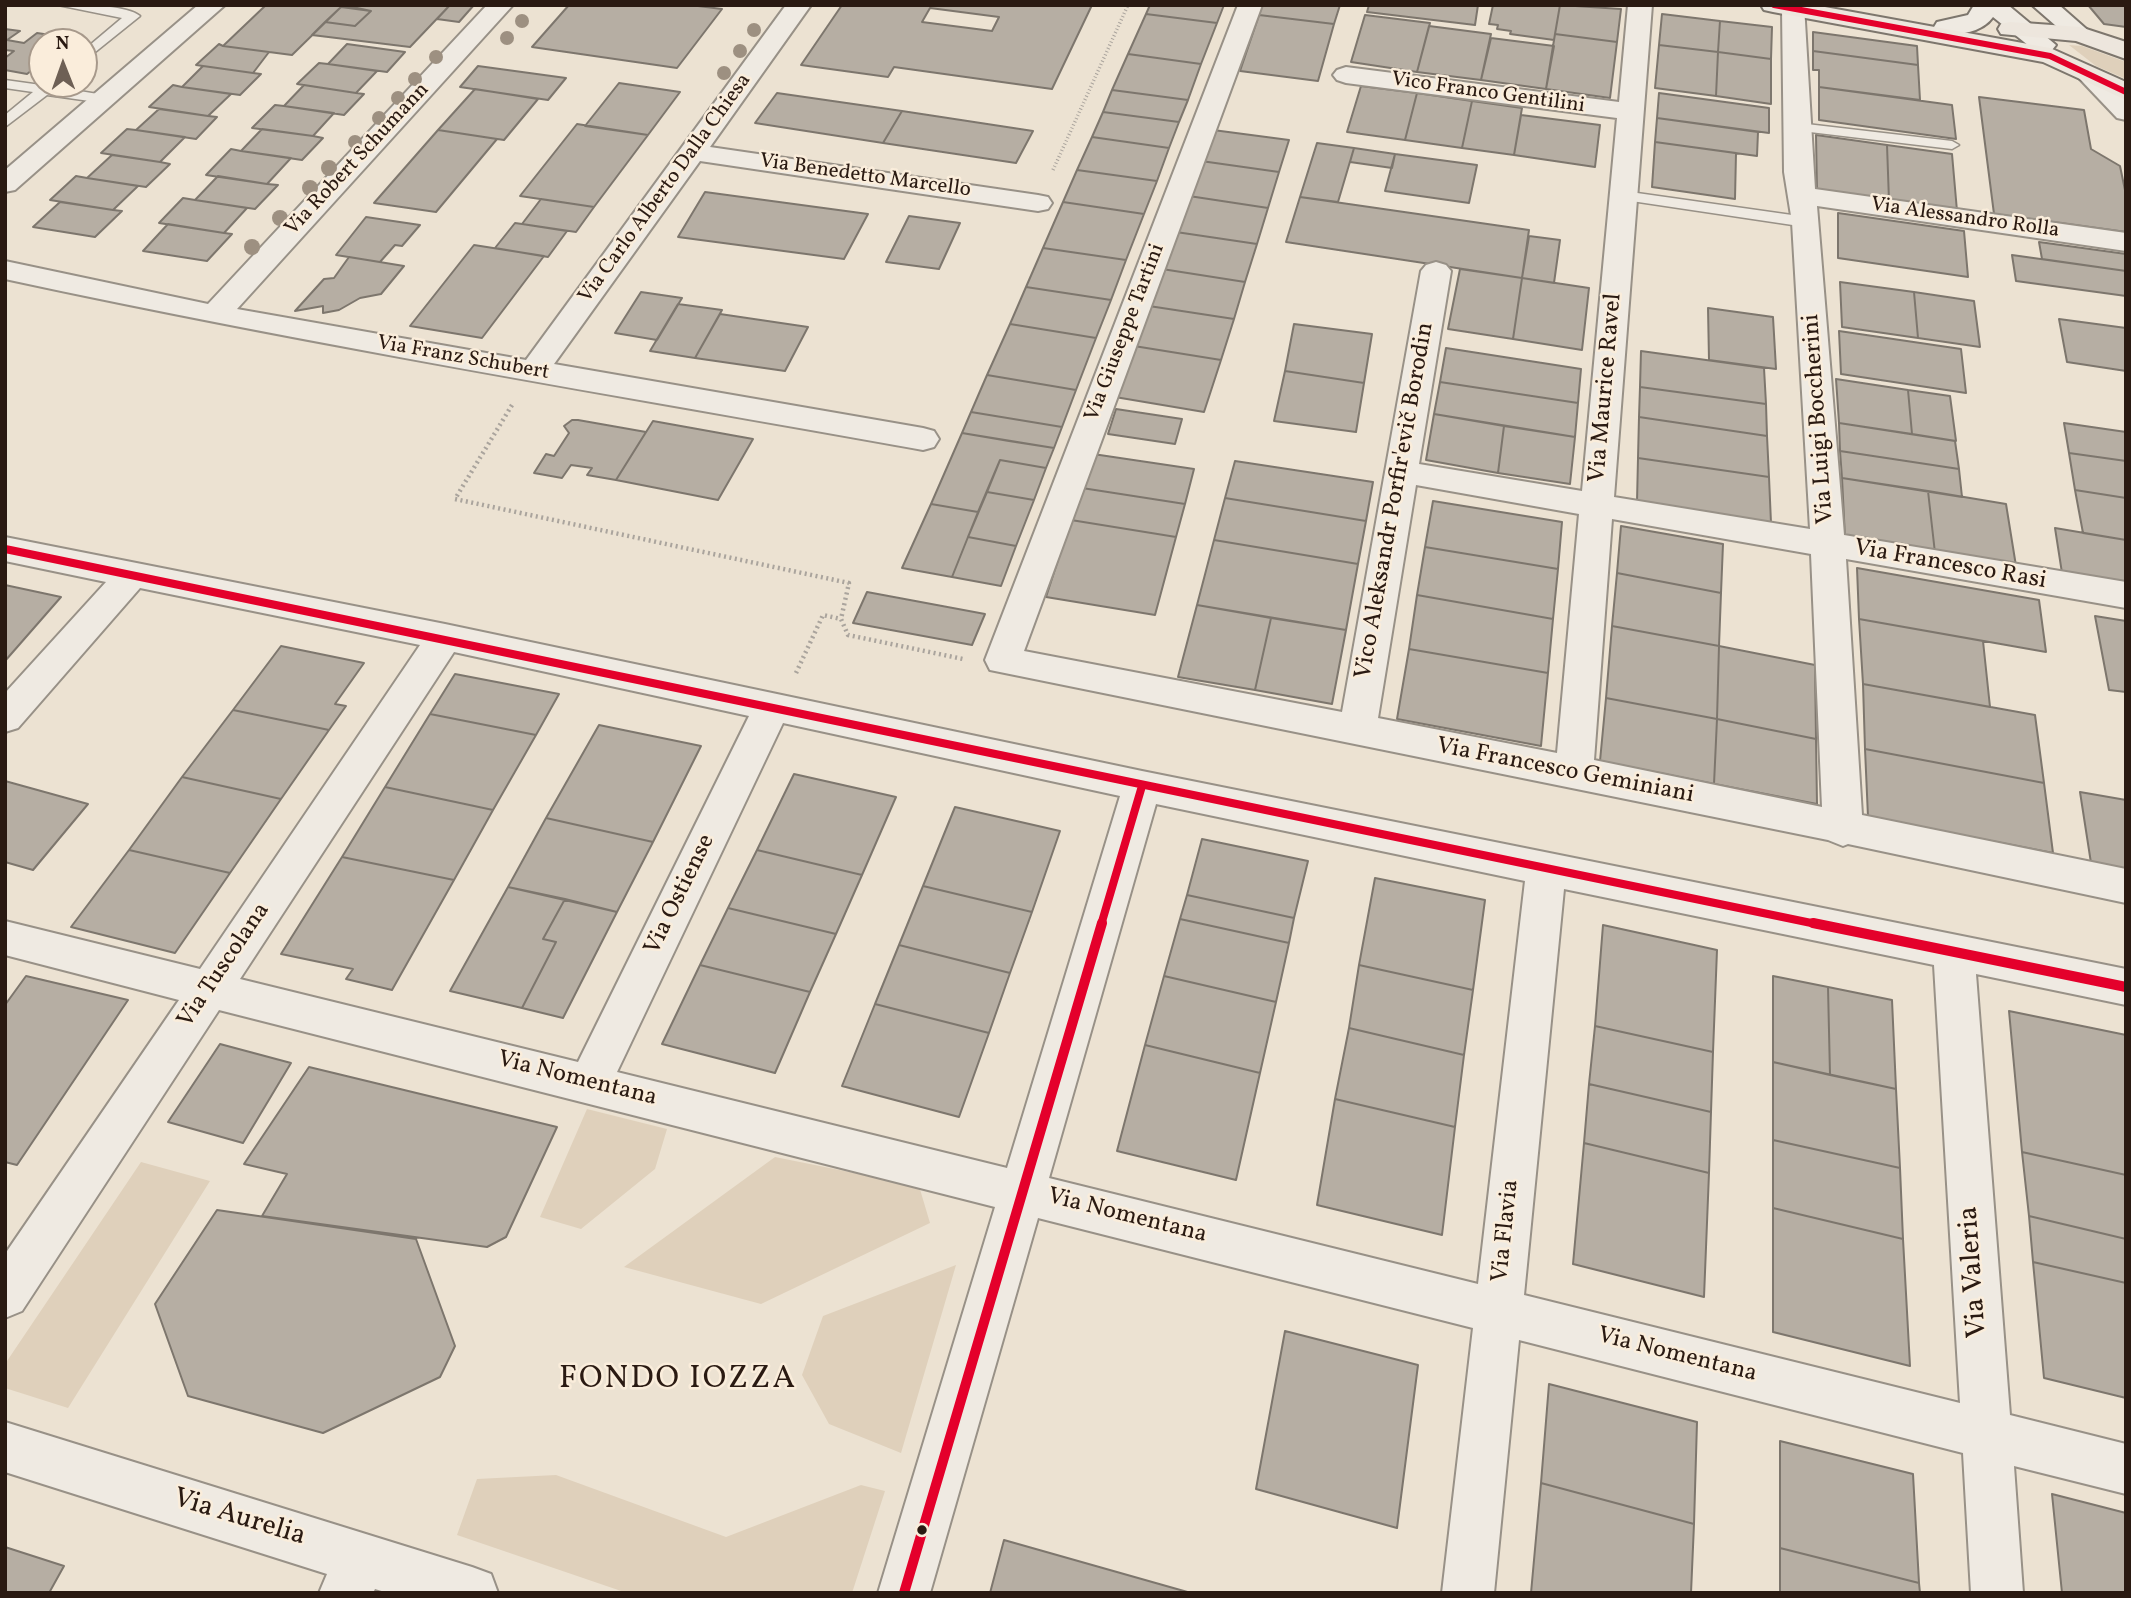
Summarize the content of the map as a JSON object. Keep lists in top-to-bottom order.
{
  "streets": {
    "street": [
      "Vico Franco Gentilini",
      "Via Robert Schumann",
      "Via Benedetto Marcello",
      "Via Carlo Alberto Dalla Chiesa",
      "Via Alessandro Rolla",
      "Via Giuseppe Tartini",
      "Via Franz Schubert",
      "Via Maurice Ravel",
      "Via Luigi Boccherini",
      "Vico Aleksandr Porfir'evič Borodin",
      "Via Francesco Rasi",
      "Via Francesco Geminiani",
      "Via Ostiense",
      "Via Tuscolana",
      "Via Nomentana",
      "Via Flavia",
      "Via Valeria",
      "Via Aurelia"
    ]
  },
  "crossings": [
    ["Vico Franco Gentilini", "Via Maurice Ravel"],
    ["Via Robert Schumann", "Via Franz Schubert"],
    ["Via Benedetto Marcello", "Via Carlo Alberto Dalla Chiesa"],
    ["Via Carlo Alberto Dalla Chiesa", "Via Franz Schubert"],
    ["Via Alessandro Rolla", "Via Luigi Boccherini"],
    ["Via Giuseppe Tartini", "Via Francesco Geminiani"],
    ["Via Maurice Ravel", "Via Francesco Rasi"],
    ["Via Maurice Ravel", "Via Francesco Geminiani"],
    ["Via Luigi Boccherini", "Via Francesco Rasi"],
    ["Via Luigi Boccherini", "Via Francesco Geminiani"],
    ["Vico Aleksandr Porfir'evič Borodin", "Via Francesco Rasi"],
    ["Vico Aleksandr Porfir'evič Borodin", "Via Francesco Geminiani"],
    ["Via Ostiense", "Via Nomentana"],
    ["Via Tuscolana", "Via Nomentana"],
    ["Via Nomentana", "Via Flavia"],
    ["Via Nomentana", "Via Valeria"]
  ],
  "districts": ["FONDO IOZZA"],
  "north": "top"
}
